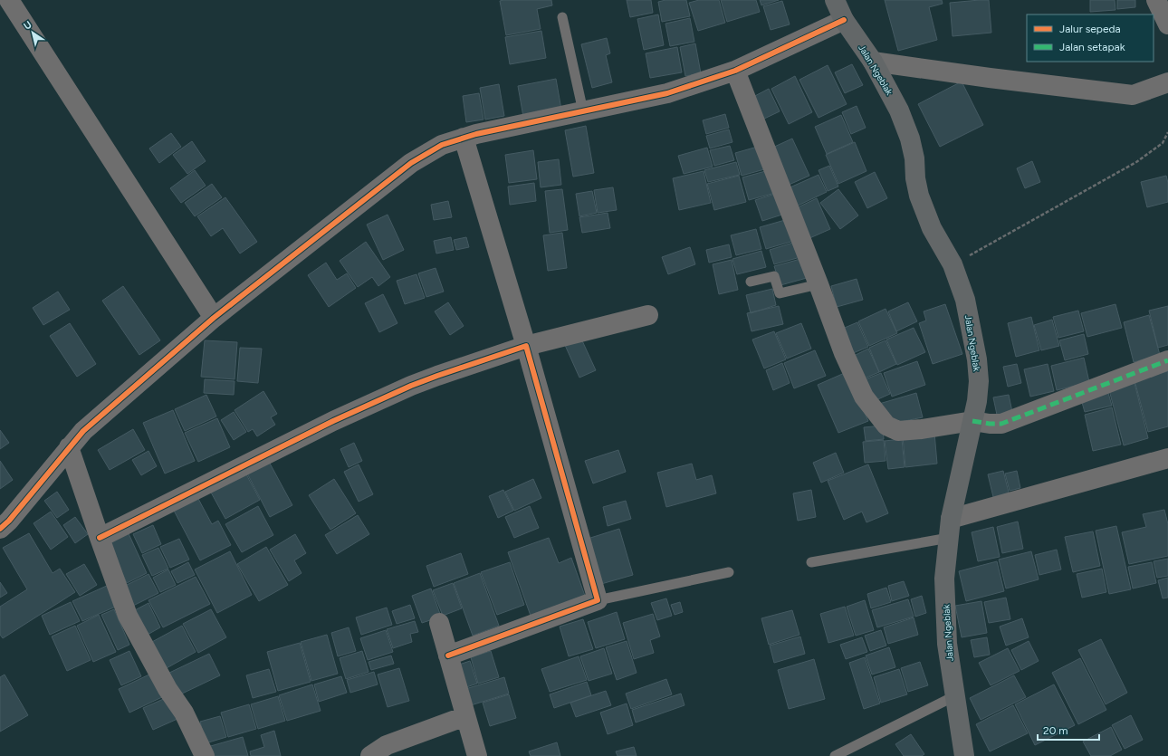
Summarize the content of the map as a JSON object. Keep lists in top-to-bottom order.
{
  "streets": {
    "main road": ["Jalan Ngeblak"]
  },
  "legend": ["Jalur sepeda", "Jalan setapak"],
  "scale_bar": "20 m",
  "north": "top left"
}
